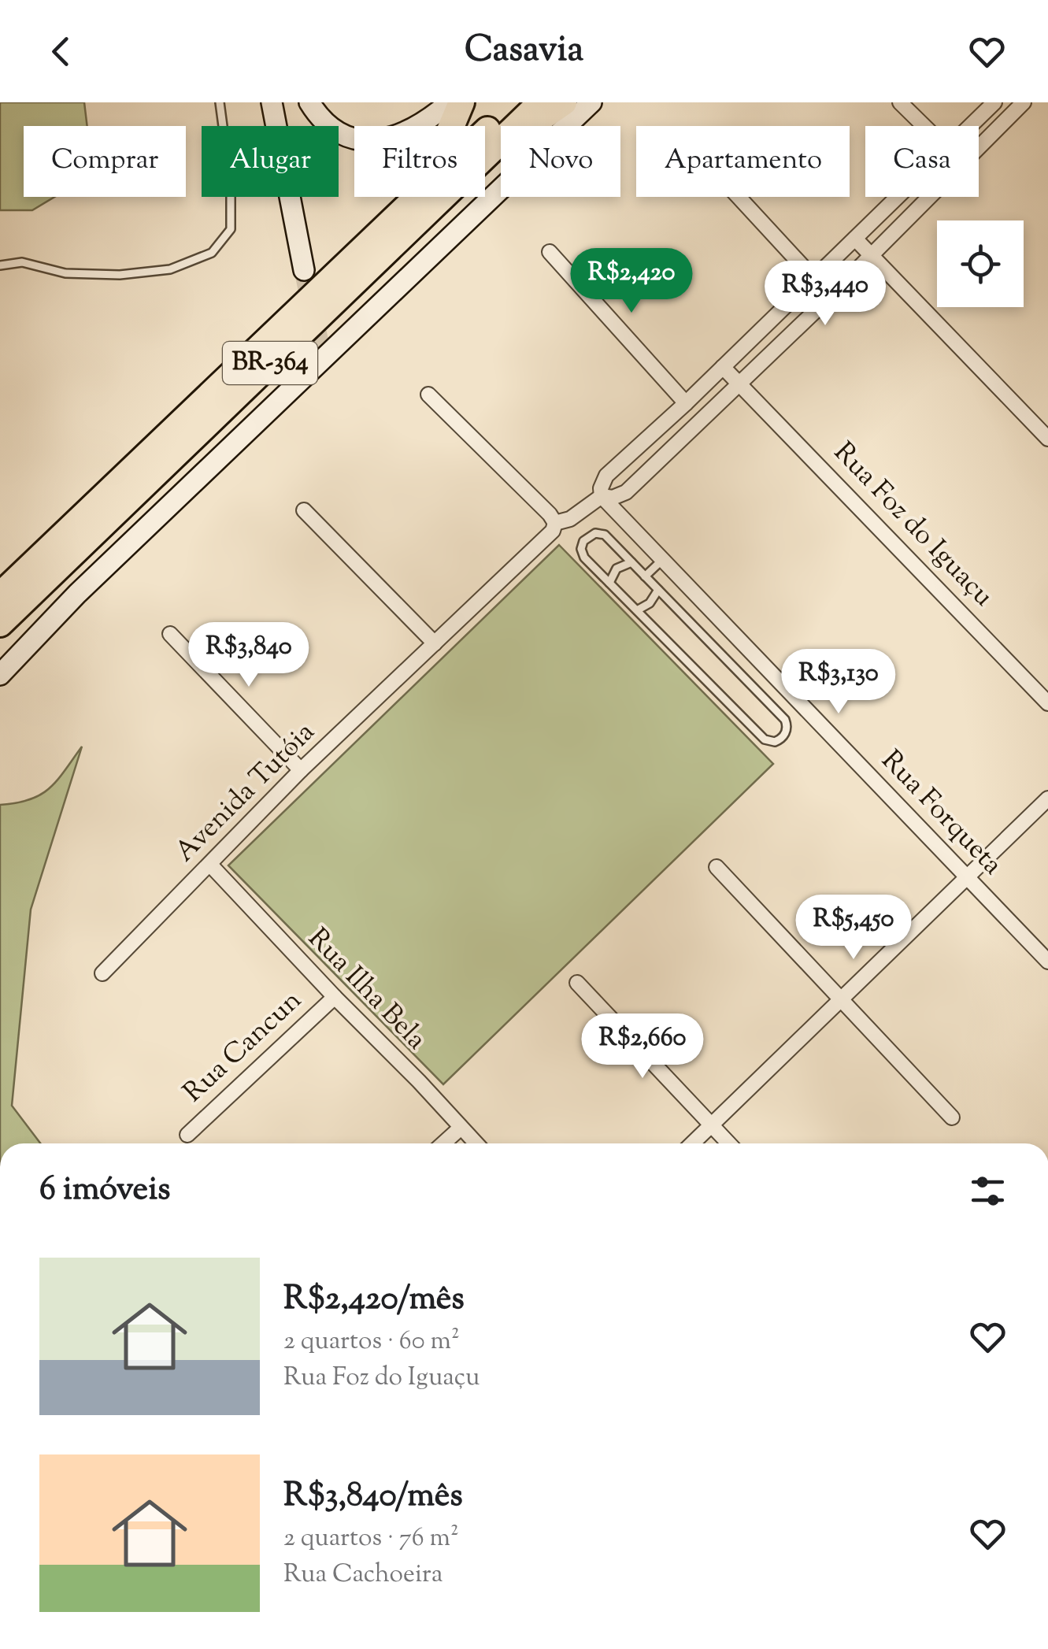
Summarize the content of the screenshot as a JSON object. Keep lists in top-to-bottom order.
{
  "streets": {
    "highway": ["BR-364"],
    "street": [
      "Rua Foz do Iguaçu",
      "Avenida Tutóia",
      "Rua Forqueta",
      "Rua Ilha Bela",
      "Rua Cancun"
    ]
  },
  "crossings": [
    ["Rua Foz do Iguaçu", "Avenida Tutóia"],
    ["Avenida Tutóia", "Rua Forqueta"],
    ["Avenida Tutóia", "Rua Ilha Bela"],
    ["Rua Ilha Bela", "Rua Cancun"]
  ],
  "page": {
    "header": "Casavia",
    "chip": [
      "Comprar",
      "Alugar",
      "Filtros",
      "Novo",
      "Apartamento",
      "Casa"
    ],
    "price": [
      "R$2,420",
      "R$3,440",
      "R$3,840",
      "R$3,130",
      "R$5,450",
      "R$2,660"
    ],
    "heading": "6 imóveis",
    "list": [
      {
        "name": "R$2,420/mês",
        "note": "2 quartos · 60 m² · Rua Foz do Iguaçu"
      },
      {
        "name": "R$3,840/mês",
        "note": "2 quartos · 76 m² · Rua Cachoeira"
      }
    ]
  }
}
